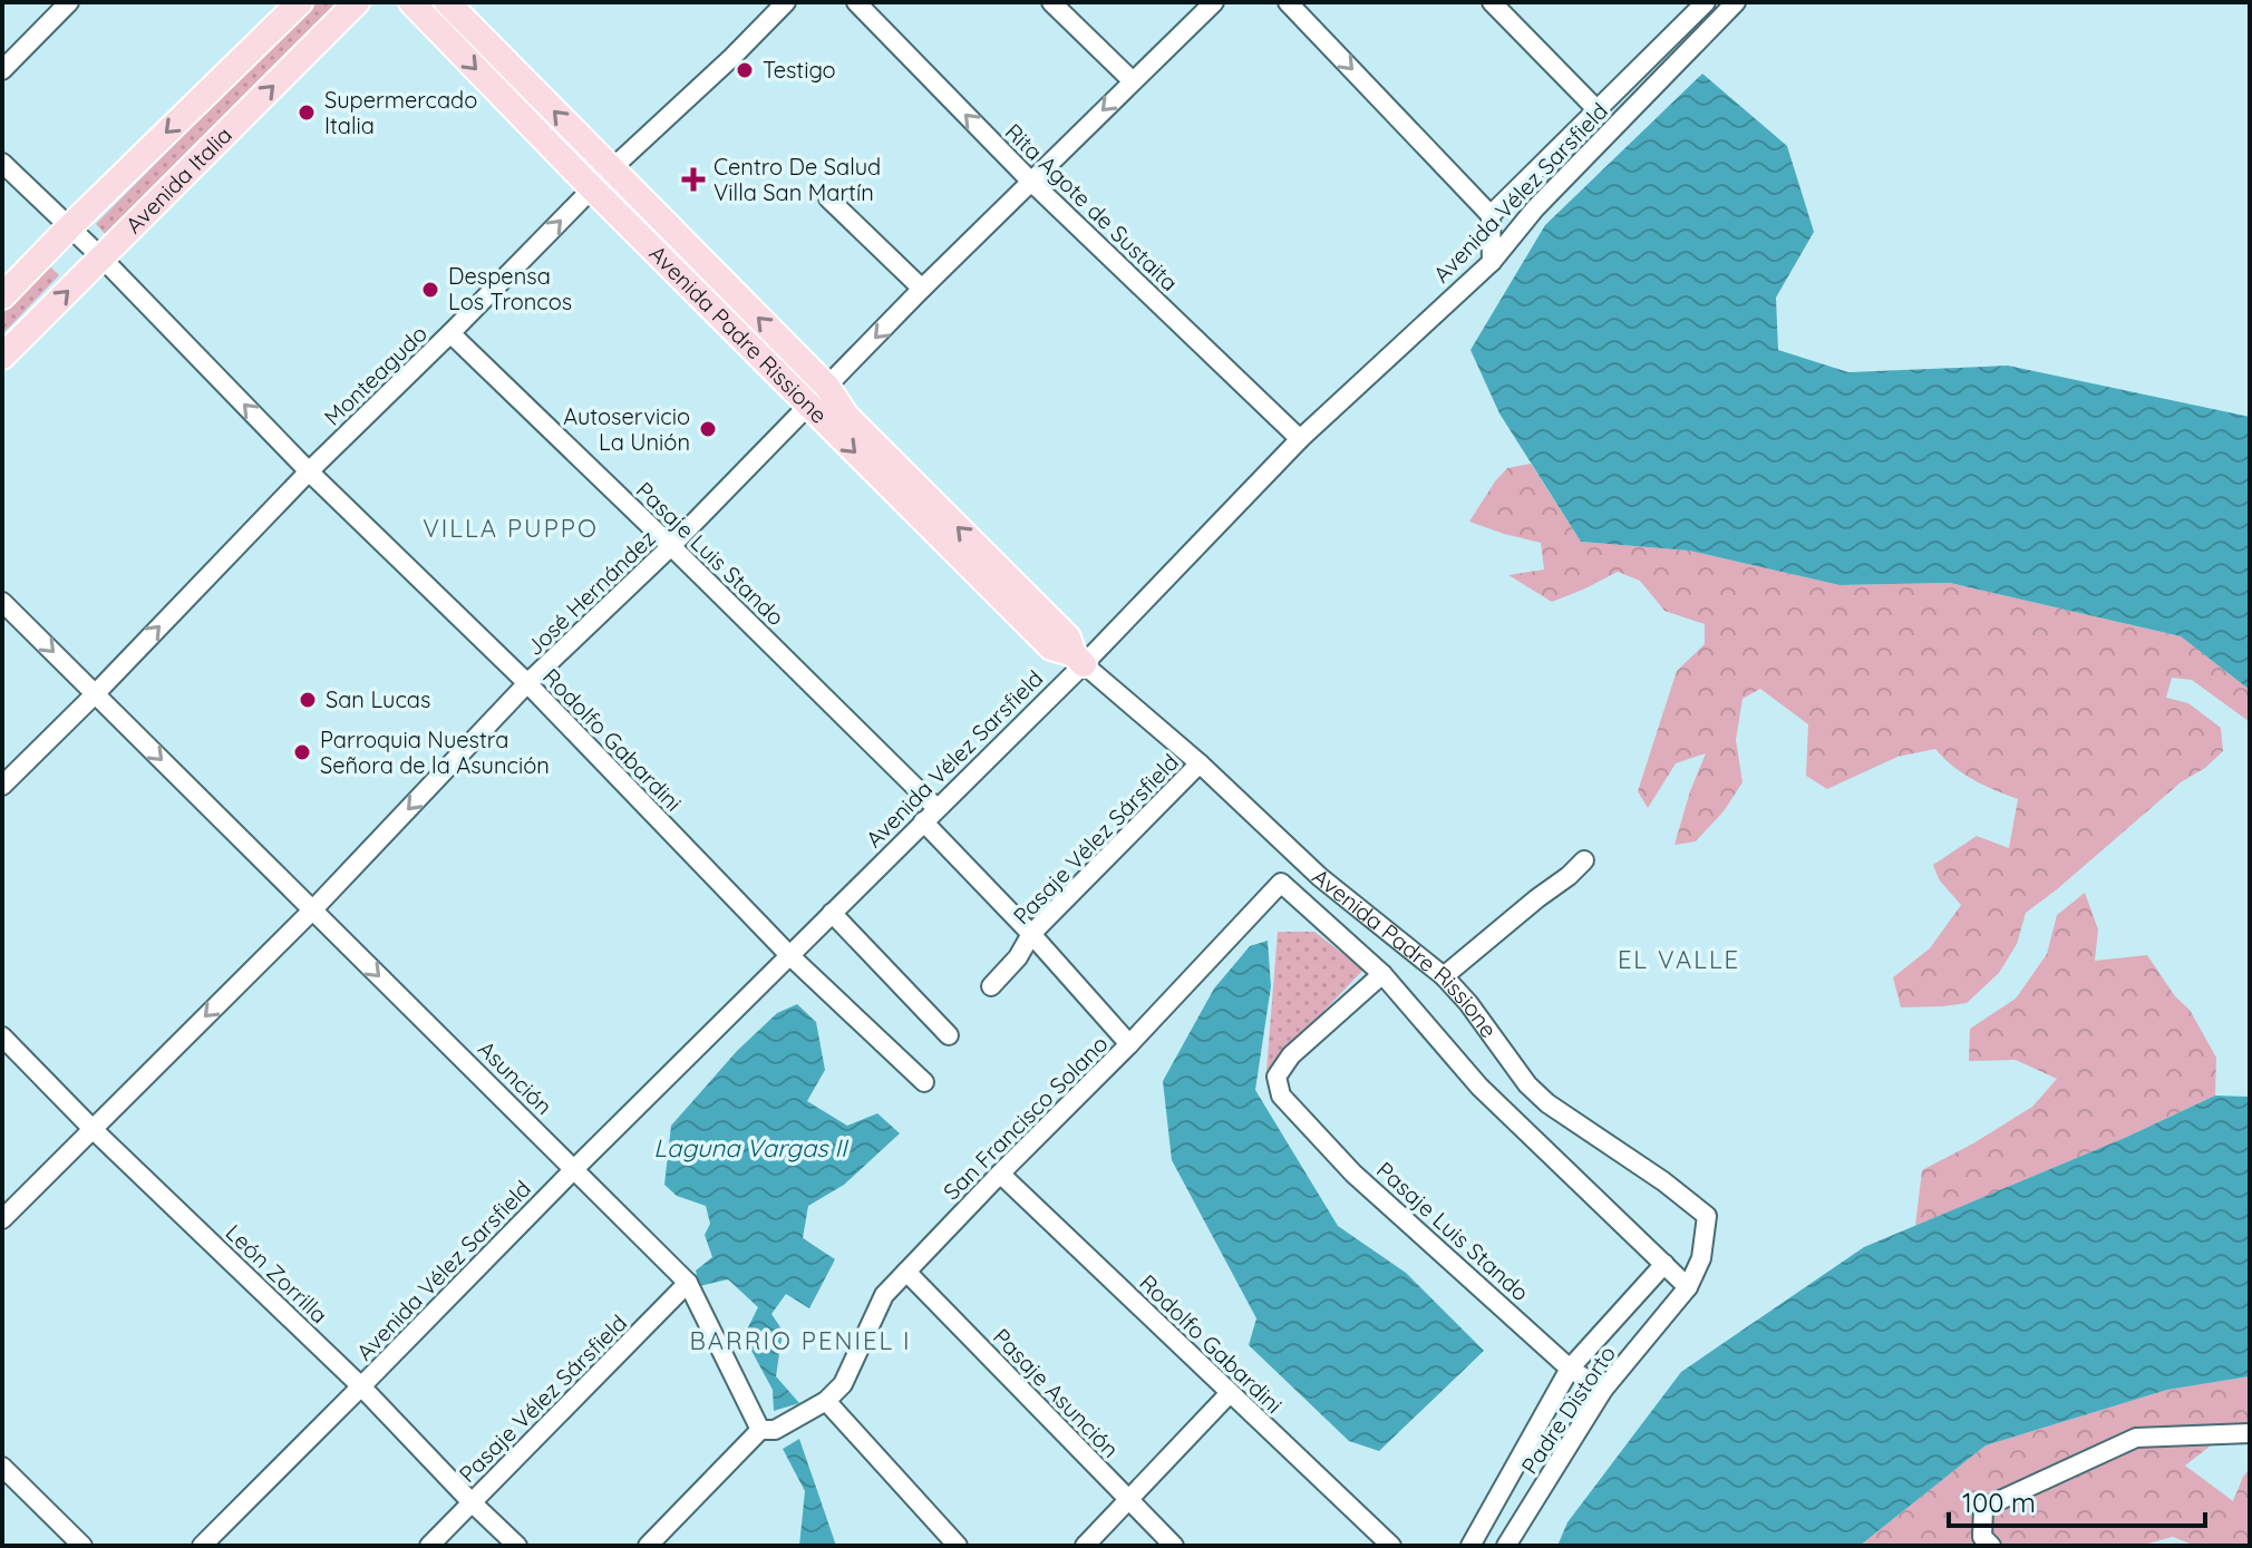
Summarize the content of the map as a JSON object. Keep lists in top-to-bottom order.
{
  "streets": {
    "main road": ["Avenida Italia", "Avenida Padre Rissione"],
    "street": [
      "Avenida Vélez Sarsfield",
      "Rita Agote de Sustaita",
      "Monteagudo",
      "Pasaje Luis Stando",
      "José Hernández",
      "Rodolfo Gabardini",
      "Pasaje Vélez Sársfield",
      "Asunción",
      "San Francisco Solano",
      "León Zorrilla",
      "Pasaje Asunción",
      "Padre Distorto"
    ]
  },
  "crossings": [
    ["Avenida Italia", "Rodolfo Gabardini"],
    ["Avenida Vélez Sarsfield", "Rita Agote de Sustaita"],
    ["Avenida Vélez Sarsfield", "Avenida Padre Rissione"],
    ["Avenida Vélez Sarsfield", "Pasaje Luis Stando"],
    ["Avenida Vélez Sarsfield", "Rodolfo Gabardini"],
    ["Avenida Vélez Sarsfield", "Asunción"],
    ["Avenida Vélez Sarsfield", "León Zorrilla"],
    ["Rita Agote de Sustaita", "José Hernández"],
    ["Avenida Padre Rissione", "Monteagudo"],
    ["Avenida Padre Rissione", "Pasaje Luis Stando"],
    ["Avenida Padre Rissione", "José Hernández"],
    ["Avenida Padre Rissione", "Pasaje Vélez Sársfield"],
    ["Avenida Padre Rissione", "San Francisco Solano"],
    ["Avenida Padre Rissione", "Padre Distorto"],
    ["Monteagudo", "Pasaje Luis Stando"],
    ["Monteagudo", "Rodolfo Gabardini"],
    ["Monteagudo", "Asunción"],
    ["Pasaje Luis Stando", "José Hernández"],
    ["Pasaje Luis Stando", "Pasaje Vélez Sársfield"],
    ["Pasaje Luis Stando", "San Francisco Solano"],
    ["Pasaje Luis Stando", "Padre Distorto"],
    ["José Hernández", "Rodolfo Gabardini"],
    ["José Hernández", "Asunción"],
    ["José Hernández", "León Zorrilla"],
    ["Rodolfo Gabardini", "San Francisco Solano"],
    ["Pasaje Vélez Sársfield", "Asunción"],
    ["Pasaje Vélez Sársfield", "León Zorrilla"],
    ["San Francisco Solano", "Pasaje Asunción"]
  ],
  "one_way": ["Monteagudo", "José Hernández", "Asunción"],
  "districts": ["VILLA PUPPO", "EL VALLE", "BARRIO PENIEL I"],
  "water": ["Laguna Vargas II"],
  "places": {
    "other": [
      "Testigo",
      "Supermercado Italia",
      "Despensa Los Troncos",
      "Autoservicio La Unión",
      "San Lucas",
      "Parroquia Nuestra Señora de la Asunción"
    ],
    "health": ["Centro De Salud Villa San Martín"]
  },
  "scale_bar": "100 m"
}
